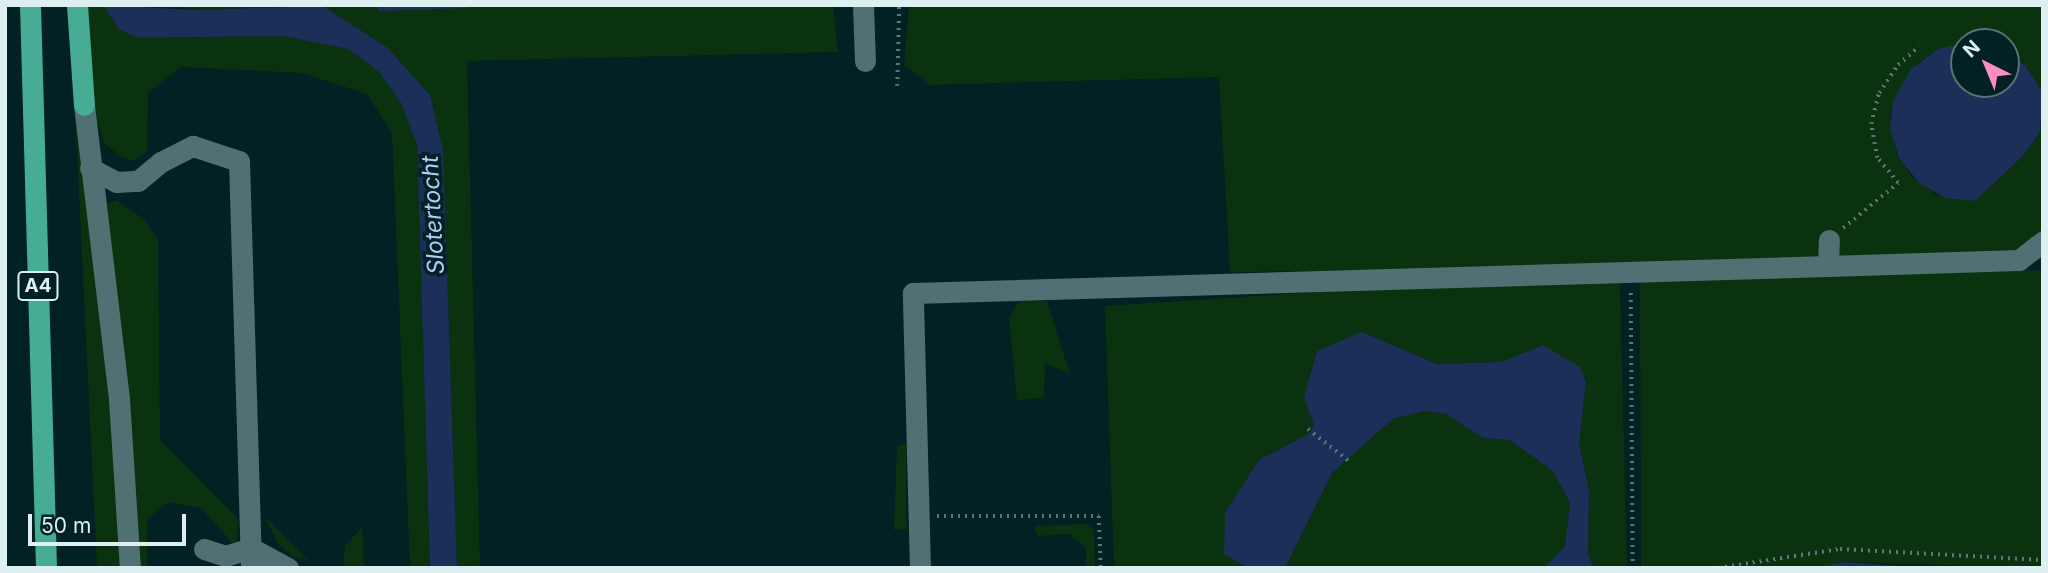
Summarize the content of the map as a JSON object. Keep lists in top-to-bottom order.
{
  "streets": {
    "highway": ["A4"]
  },
  "water": ["Slotertocht"],
  "scale_bar": "50 m",
  "north": "top left"
}
